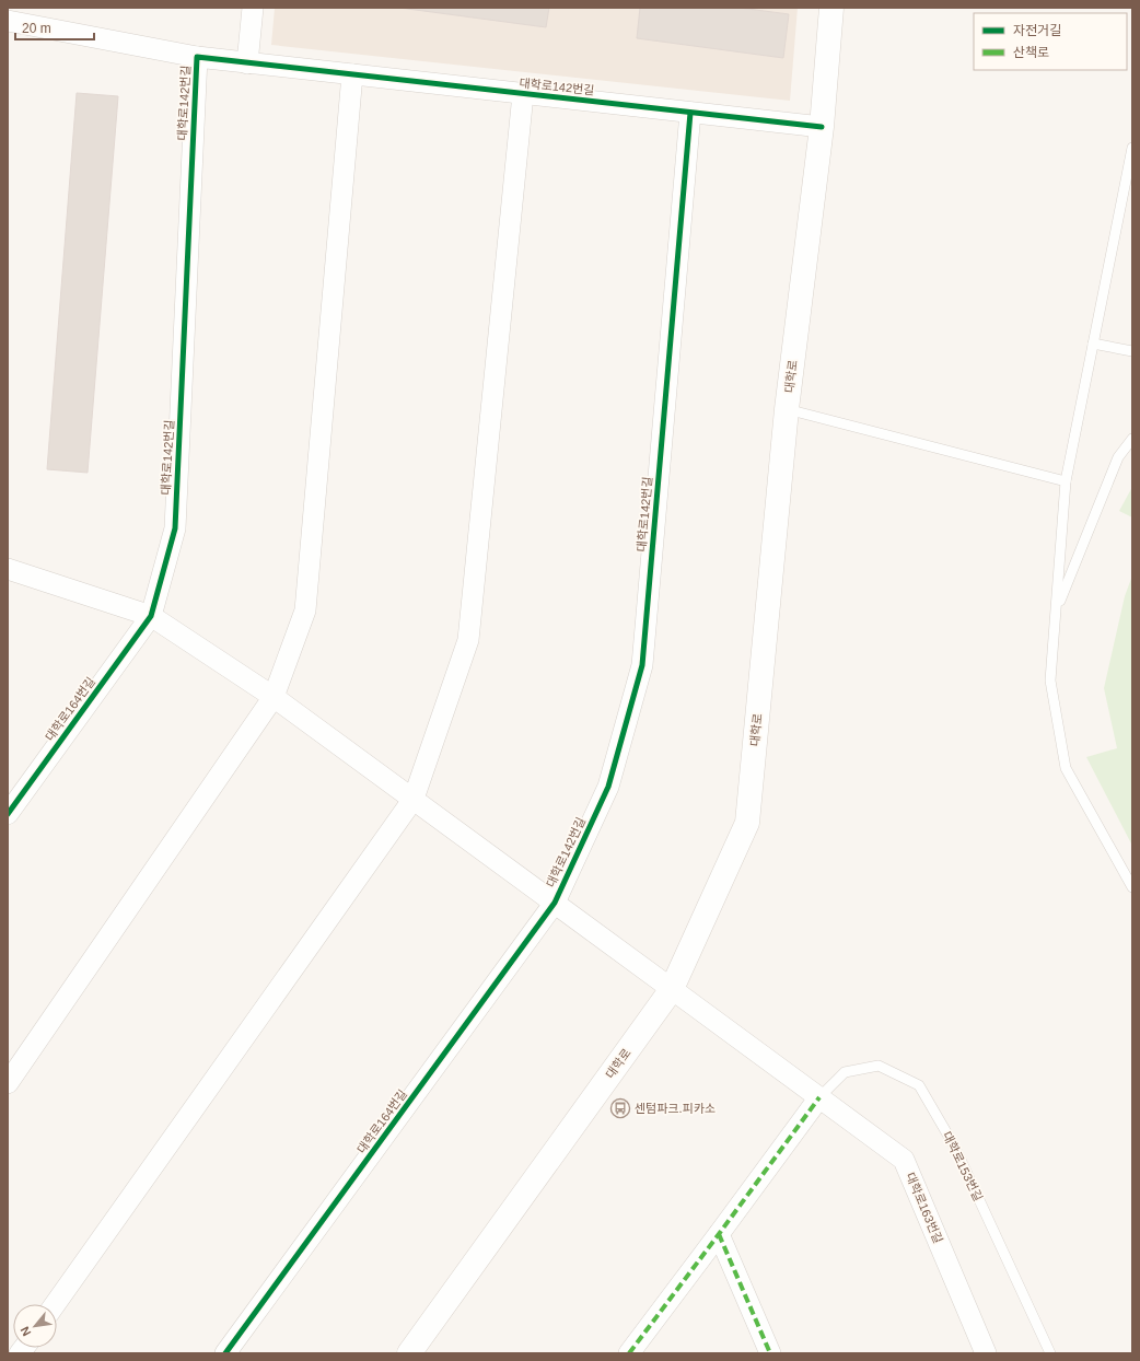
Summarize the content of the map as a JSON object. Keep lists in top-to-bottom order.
{
  "streets": {
    "main road": ["대학로"],
    "street": ["대학로142번길", "대학로164번길", "대학로163번길"],
    "lane": ["대학로153번길"]
  },
  "crossings": [
    ["대학로142번길", "대학로"],
    ["대학로142번길", "대학로164번길"],
    ["대학로", "대학로163번길"],
    ["대학로153번길", "대학로163번길"]
  ],
  "places": {
    "bus stop": ["센텀파크.피카소"]
  },
  "legend": ["자전거길", "산책로"],
  "scale_bar": "20 m",
  "north": "bottom left"
}
